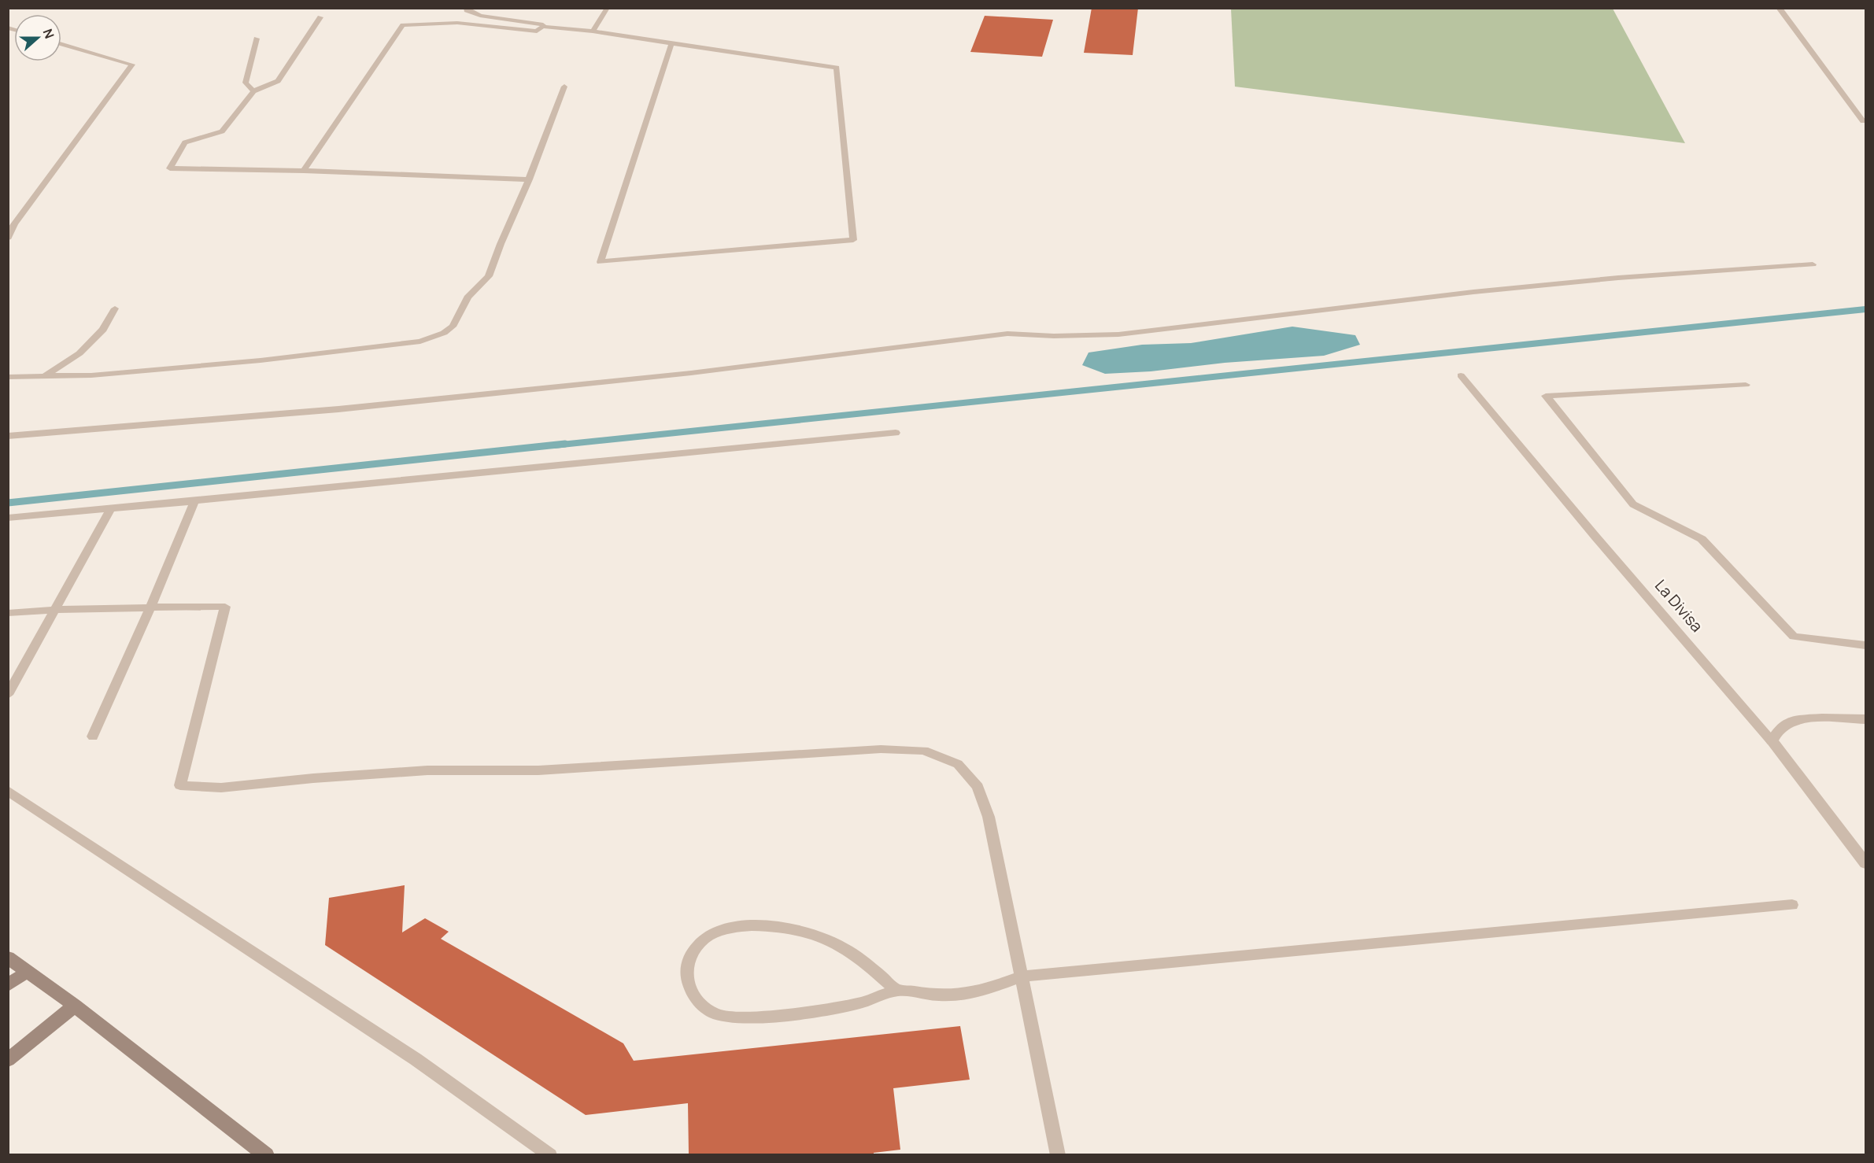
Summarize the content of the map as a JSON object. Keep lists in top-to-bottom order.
{
  "streets": {
    "street": ["La Divisa"]
  },
  "north": "right"
}
